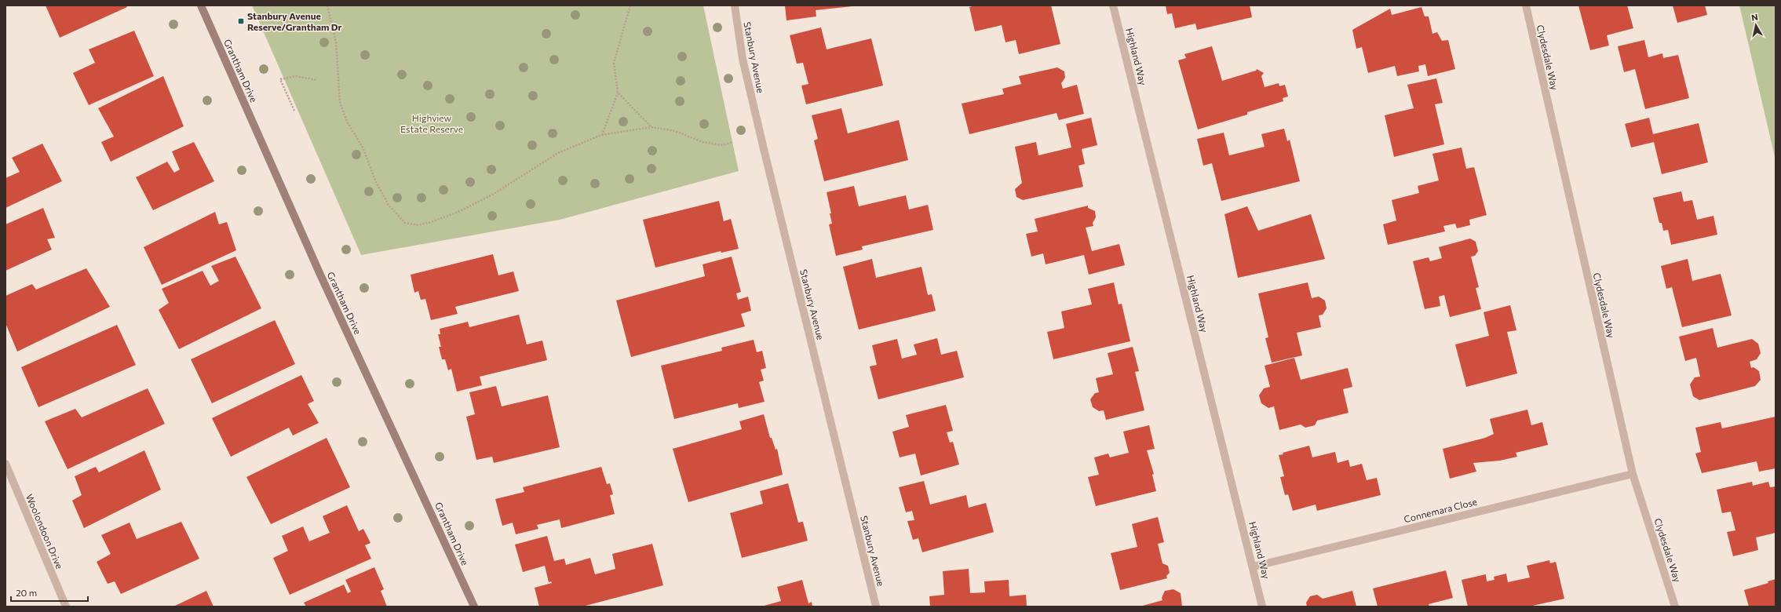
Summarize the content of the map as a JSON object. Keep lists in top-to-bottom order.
{
  "streets": {
    "street": [
      "Highland Way",
      "Stanbury Avenue",
      "Clydesdale Way",
      "Grantham Drive",
      "Connemara Close",
      "Woolondoon Drive"
    ]
  },
  "crossings": [
    ["Highland Way", "Connemara Close"],
    ["Clydesdale Way", "Connemara Close"]
  ],
  "parks": ["Highview Estate Reserve"],
  "places": {
    "transit": ["Stanbury Avenue Reserve/Grantham Dr"]
  },
  "scale_bar": "20 m",
  "north": "top"
}
